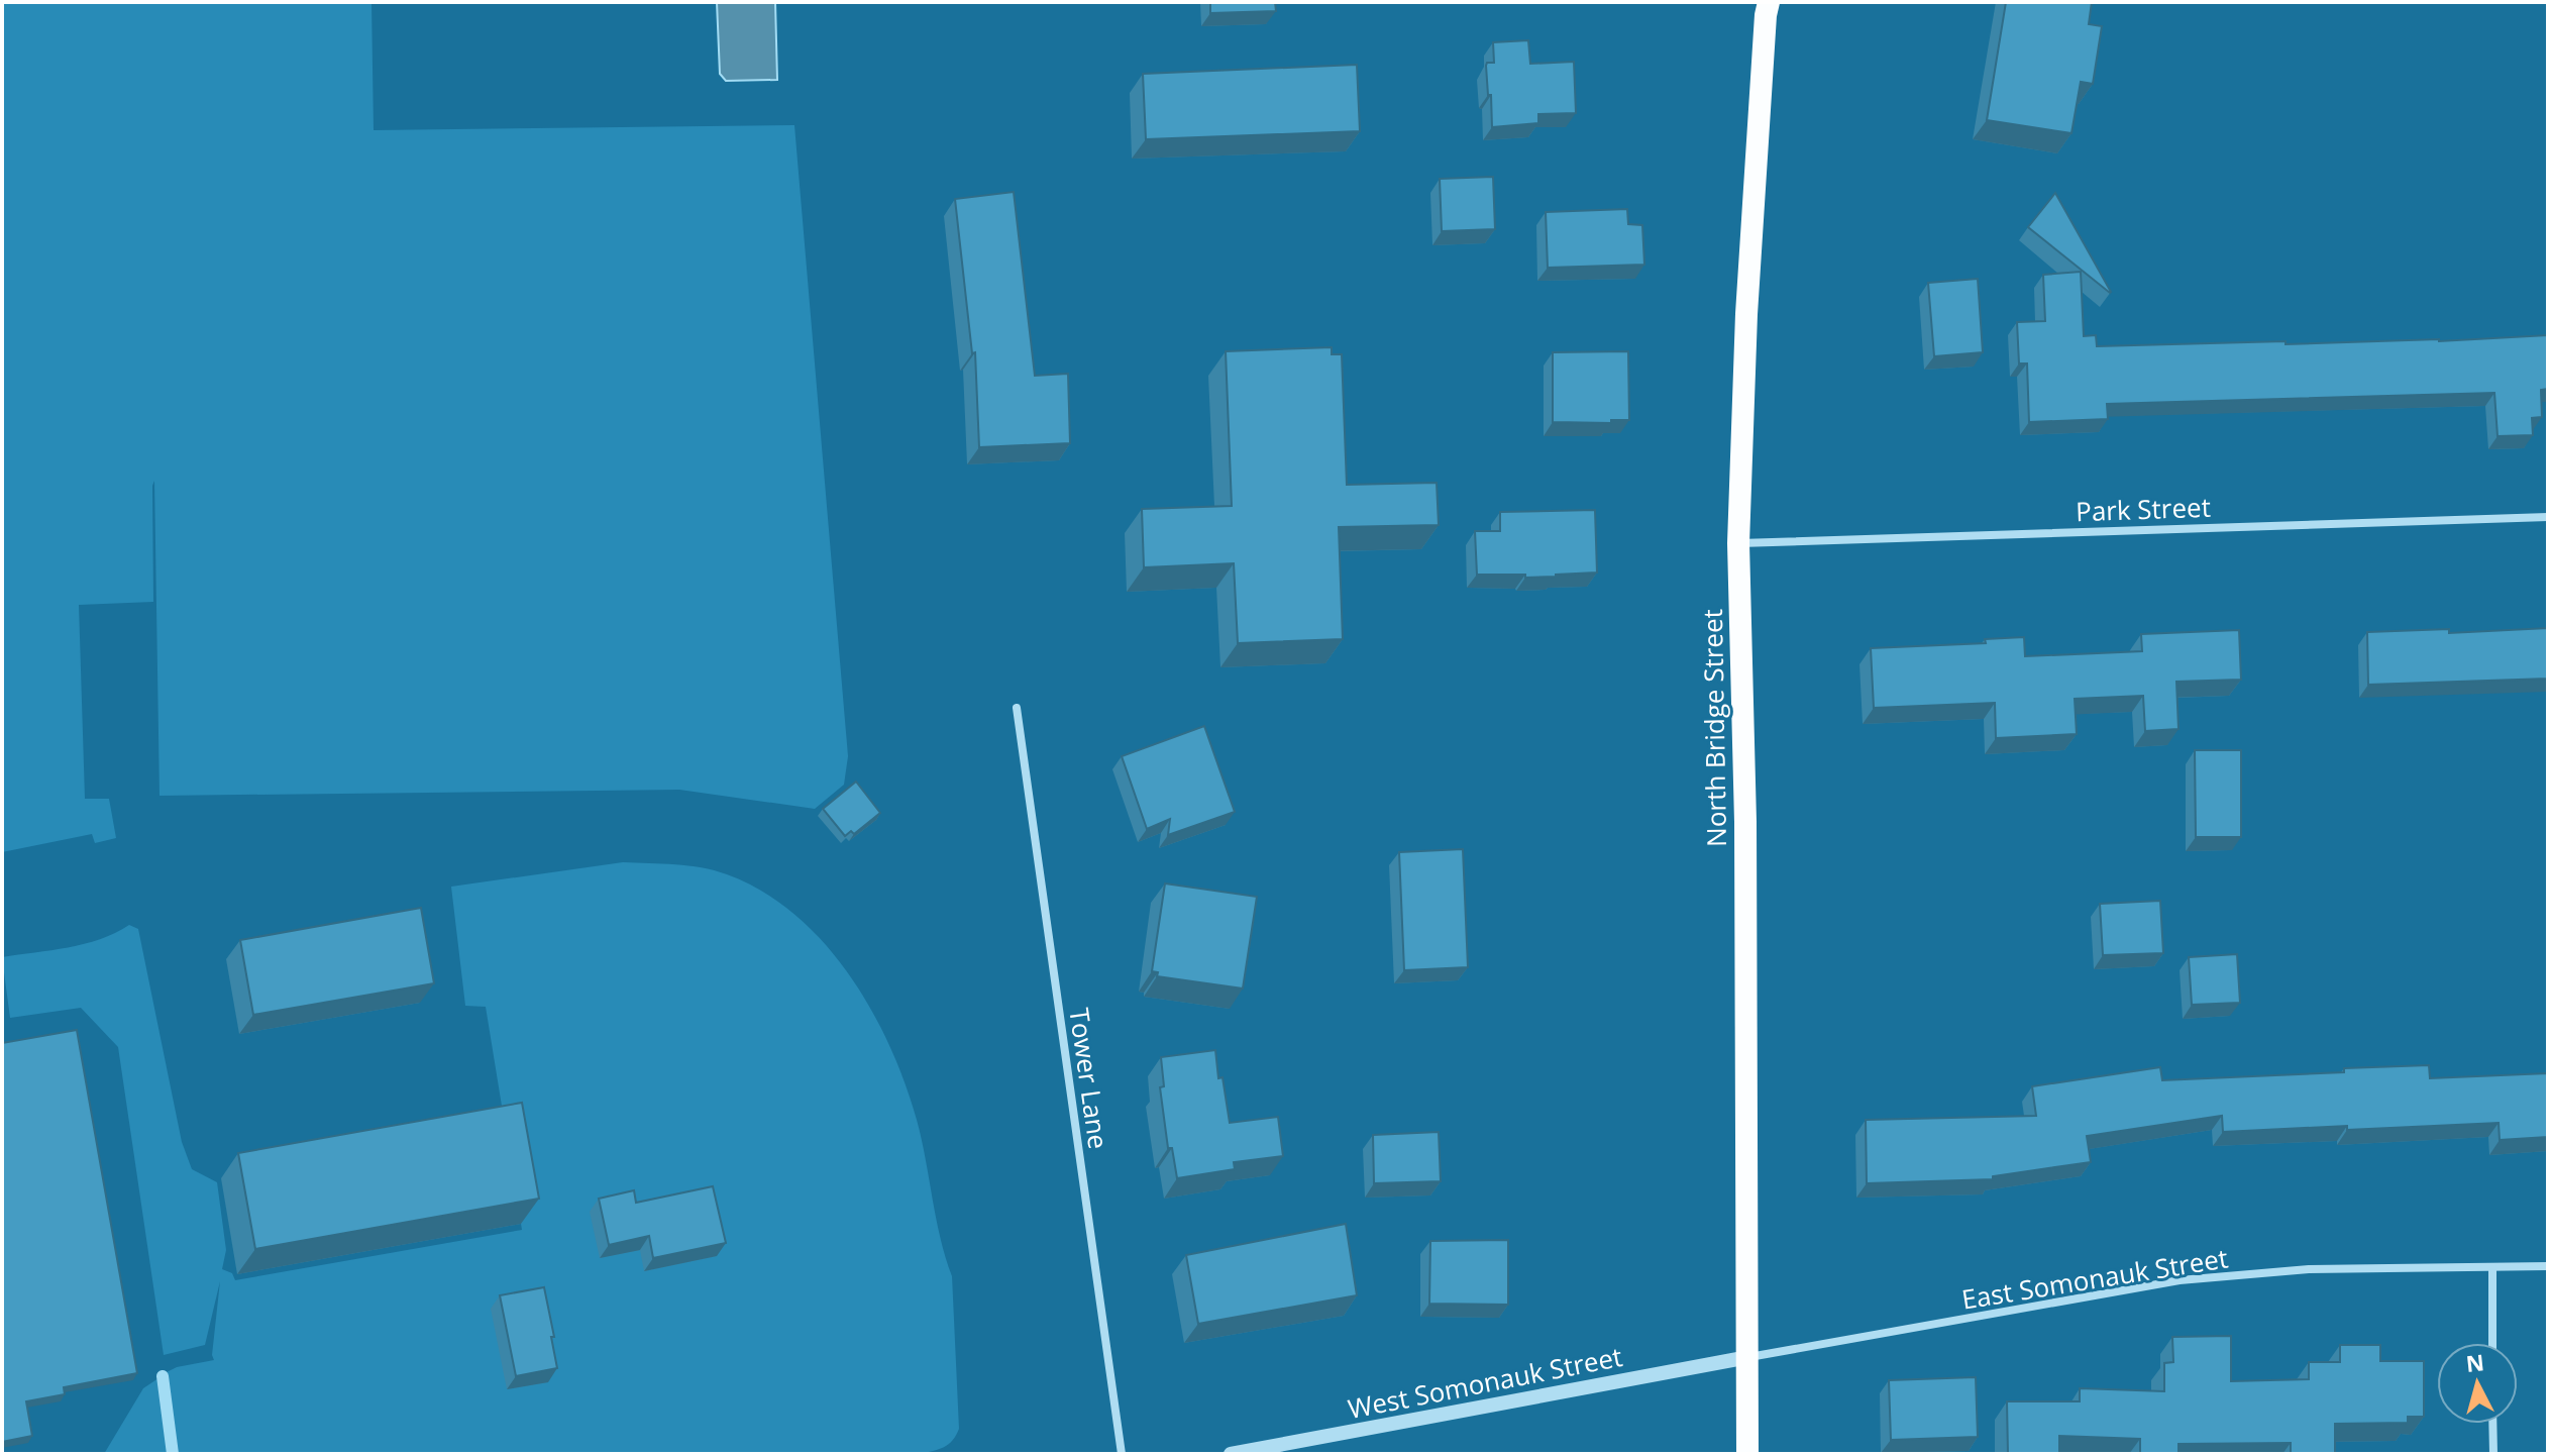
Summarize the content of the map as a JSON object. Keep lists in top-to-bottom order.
{
  "streets": {
    "highway": ["North Bridge Street"],
    "street": [
      "Park Street",
      "Tower Lane",
      "East Somonauk Street",
      "West Somonauk Street"
    ]
  },
  "crossings": [
    ["Park Street", "North Bridge Street"],
    ["North Bridge Street", "East Somonauk Street"],
    ["North Bridge Street", "West Somonauk Street"],
    ["East Somonauk Street", "West Somonauk Street"]
  ],
  "north": "top"
}
